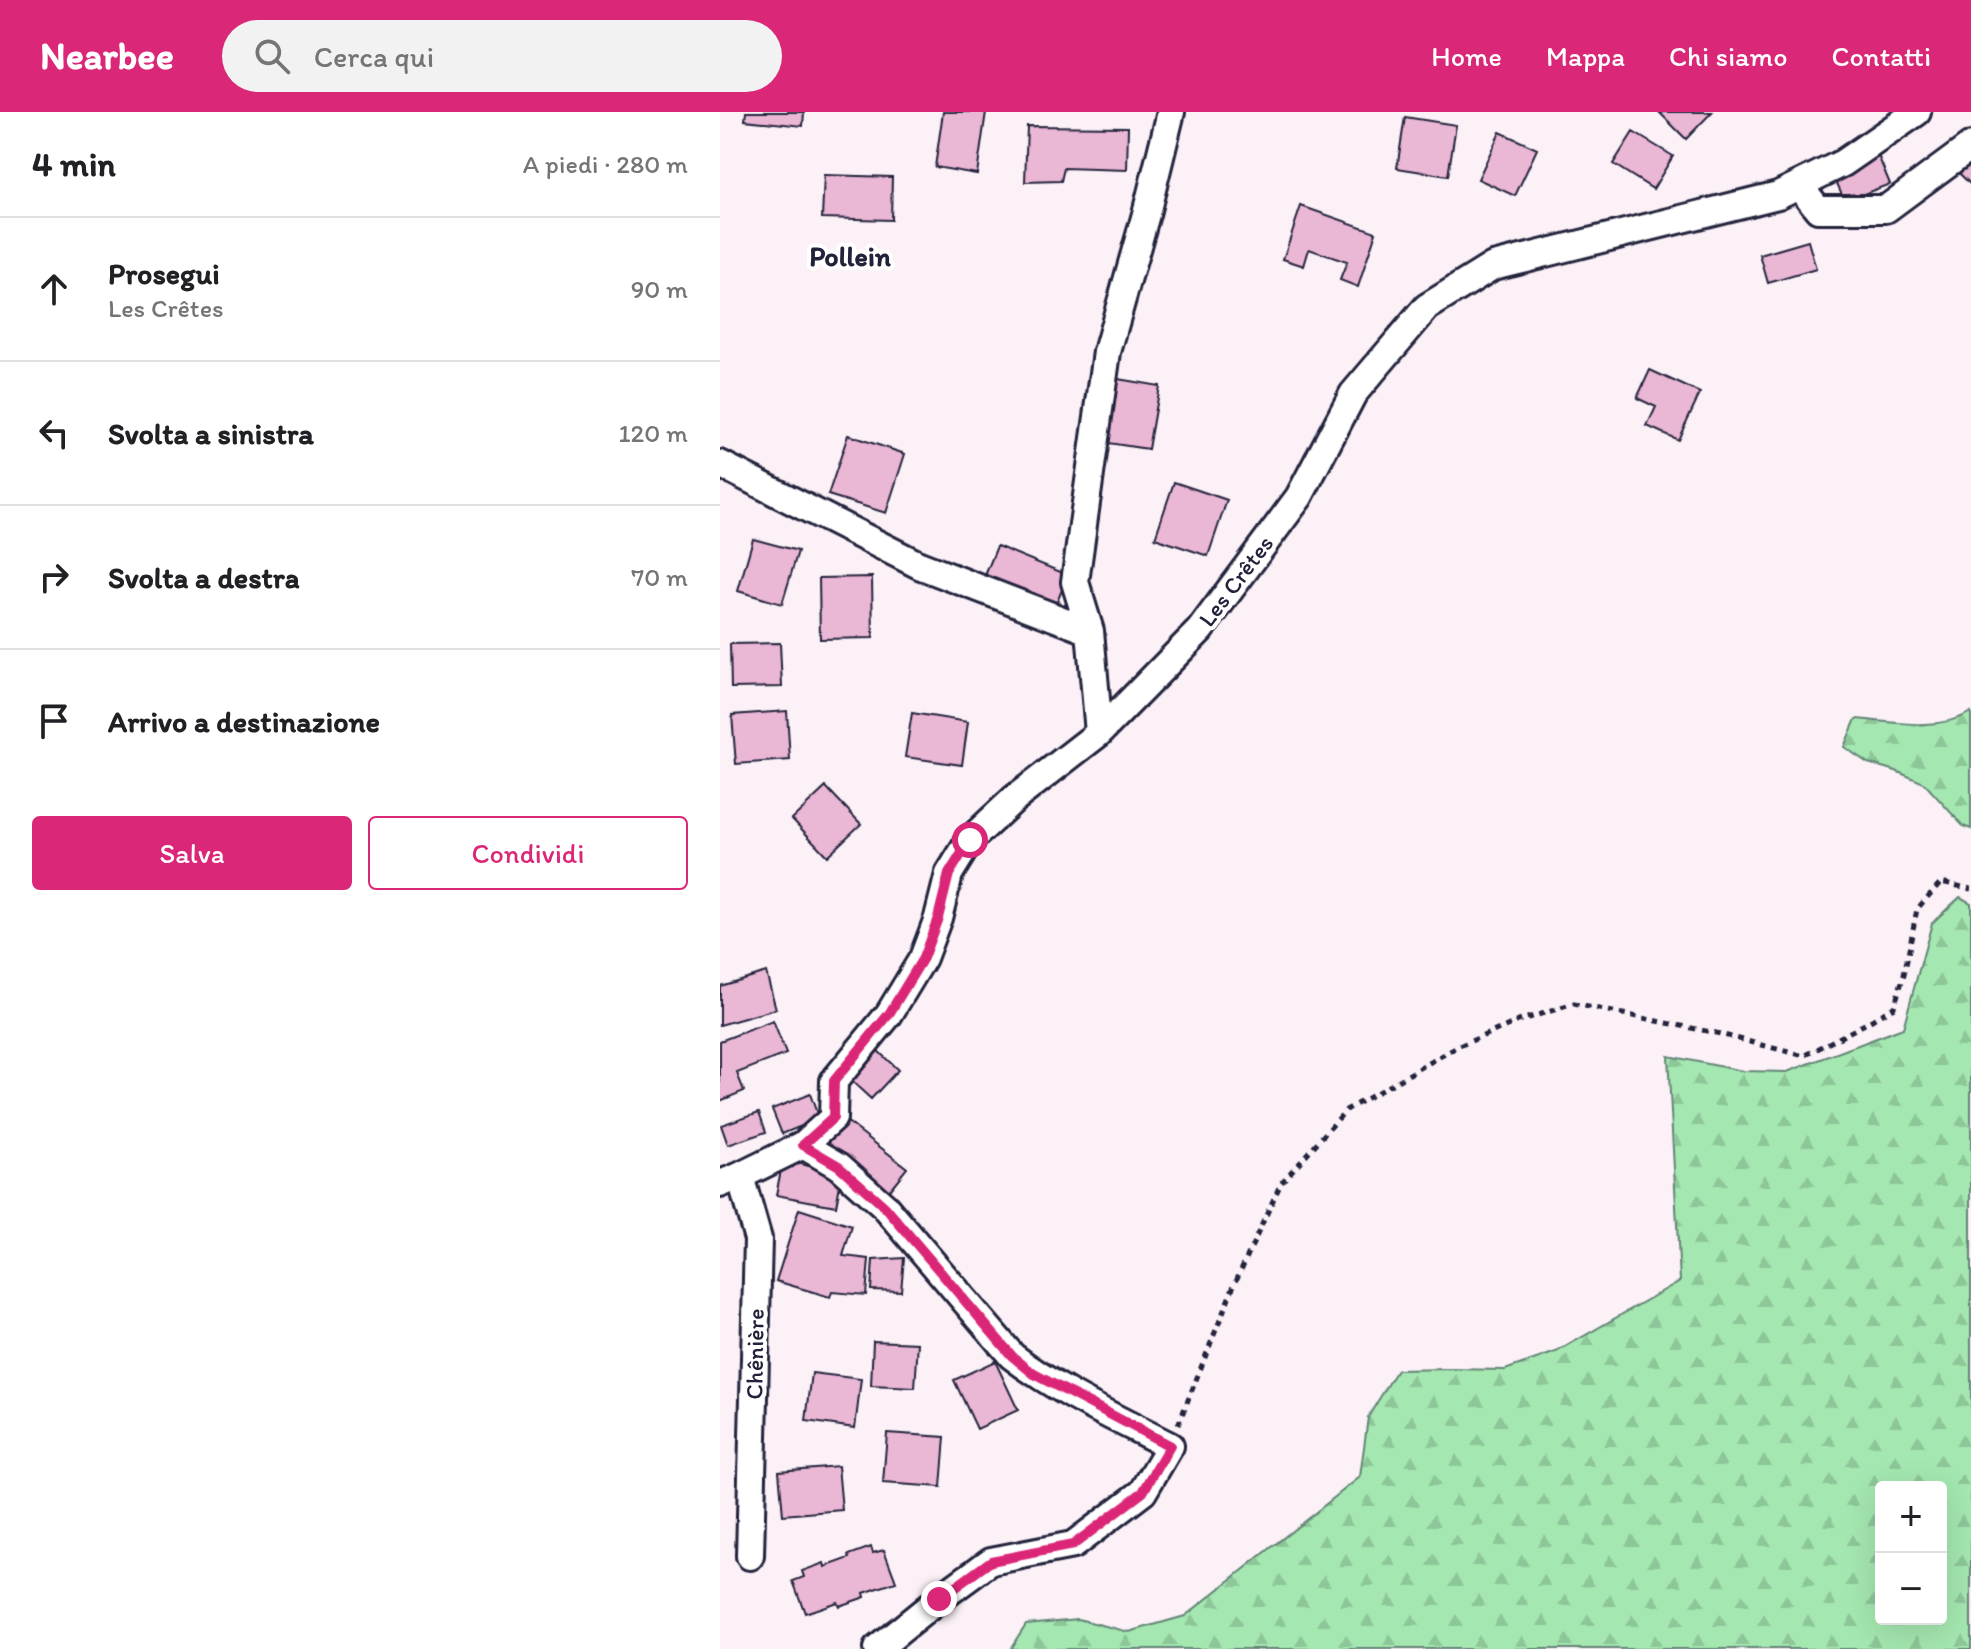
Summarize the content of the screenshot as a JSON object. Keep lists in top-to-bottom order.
{
  "streets": {
    "street": ["Les Crêtes", "Chênière"]
  },
  "crossings": [
    ["Les Crêtes", "Chênière"]
  ],
  "districts": ["Pollein"],
  "page": {
    "header": "Nearbee",
    "search": "Cerca qui",
    "nav": [
      "Home",
      "Mappa",
      "Chi siamo",
      "Contatti"
    ],
    "heading": ["4 min", "A piedi · 280 m"],
    "list": [
      ["Prosegui", "Les Crêtes", "90 m"],
      ["Svolta a sinistra", "120 m"],
      ["Svolta a destra", "70 m"],
      "Arrivo a destinazione"
    ],
    "buttons": ["Salva", "Condividi"],
    "map_buttons": ["+", "−"]
  }
}
